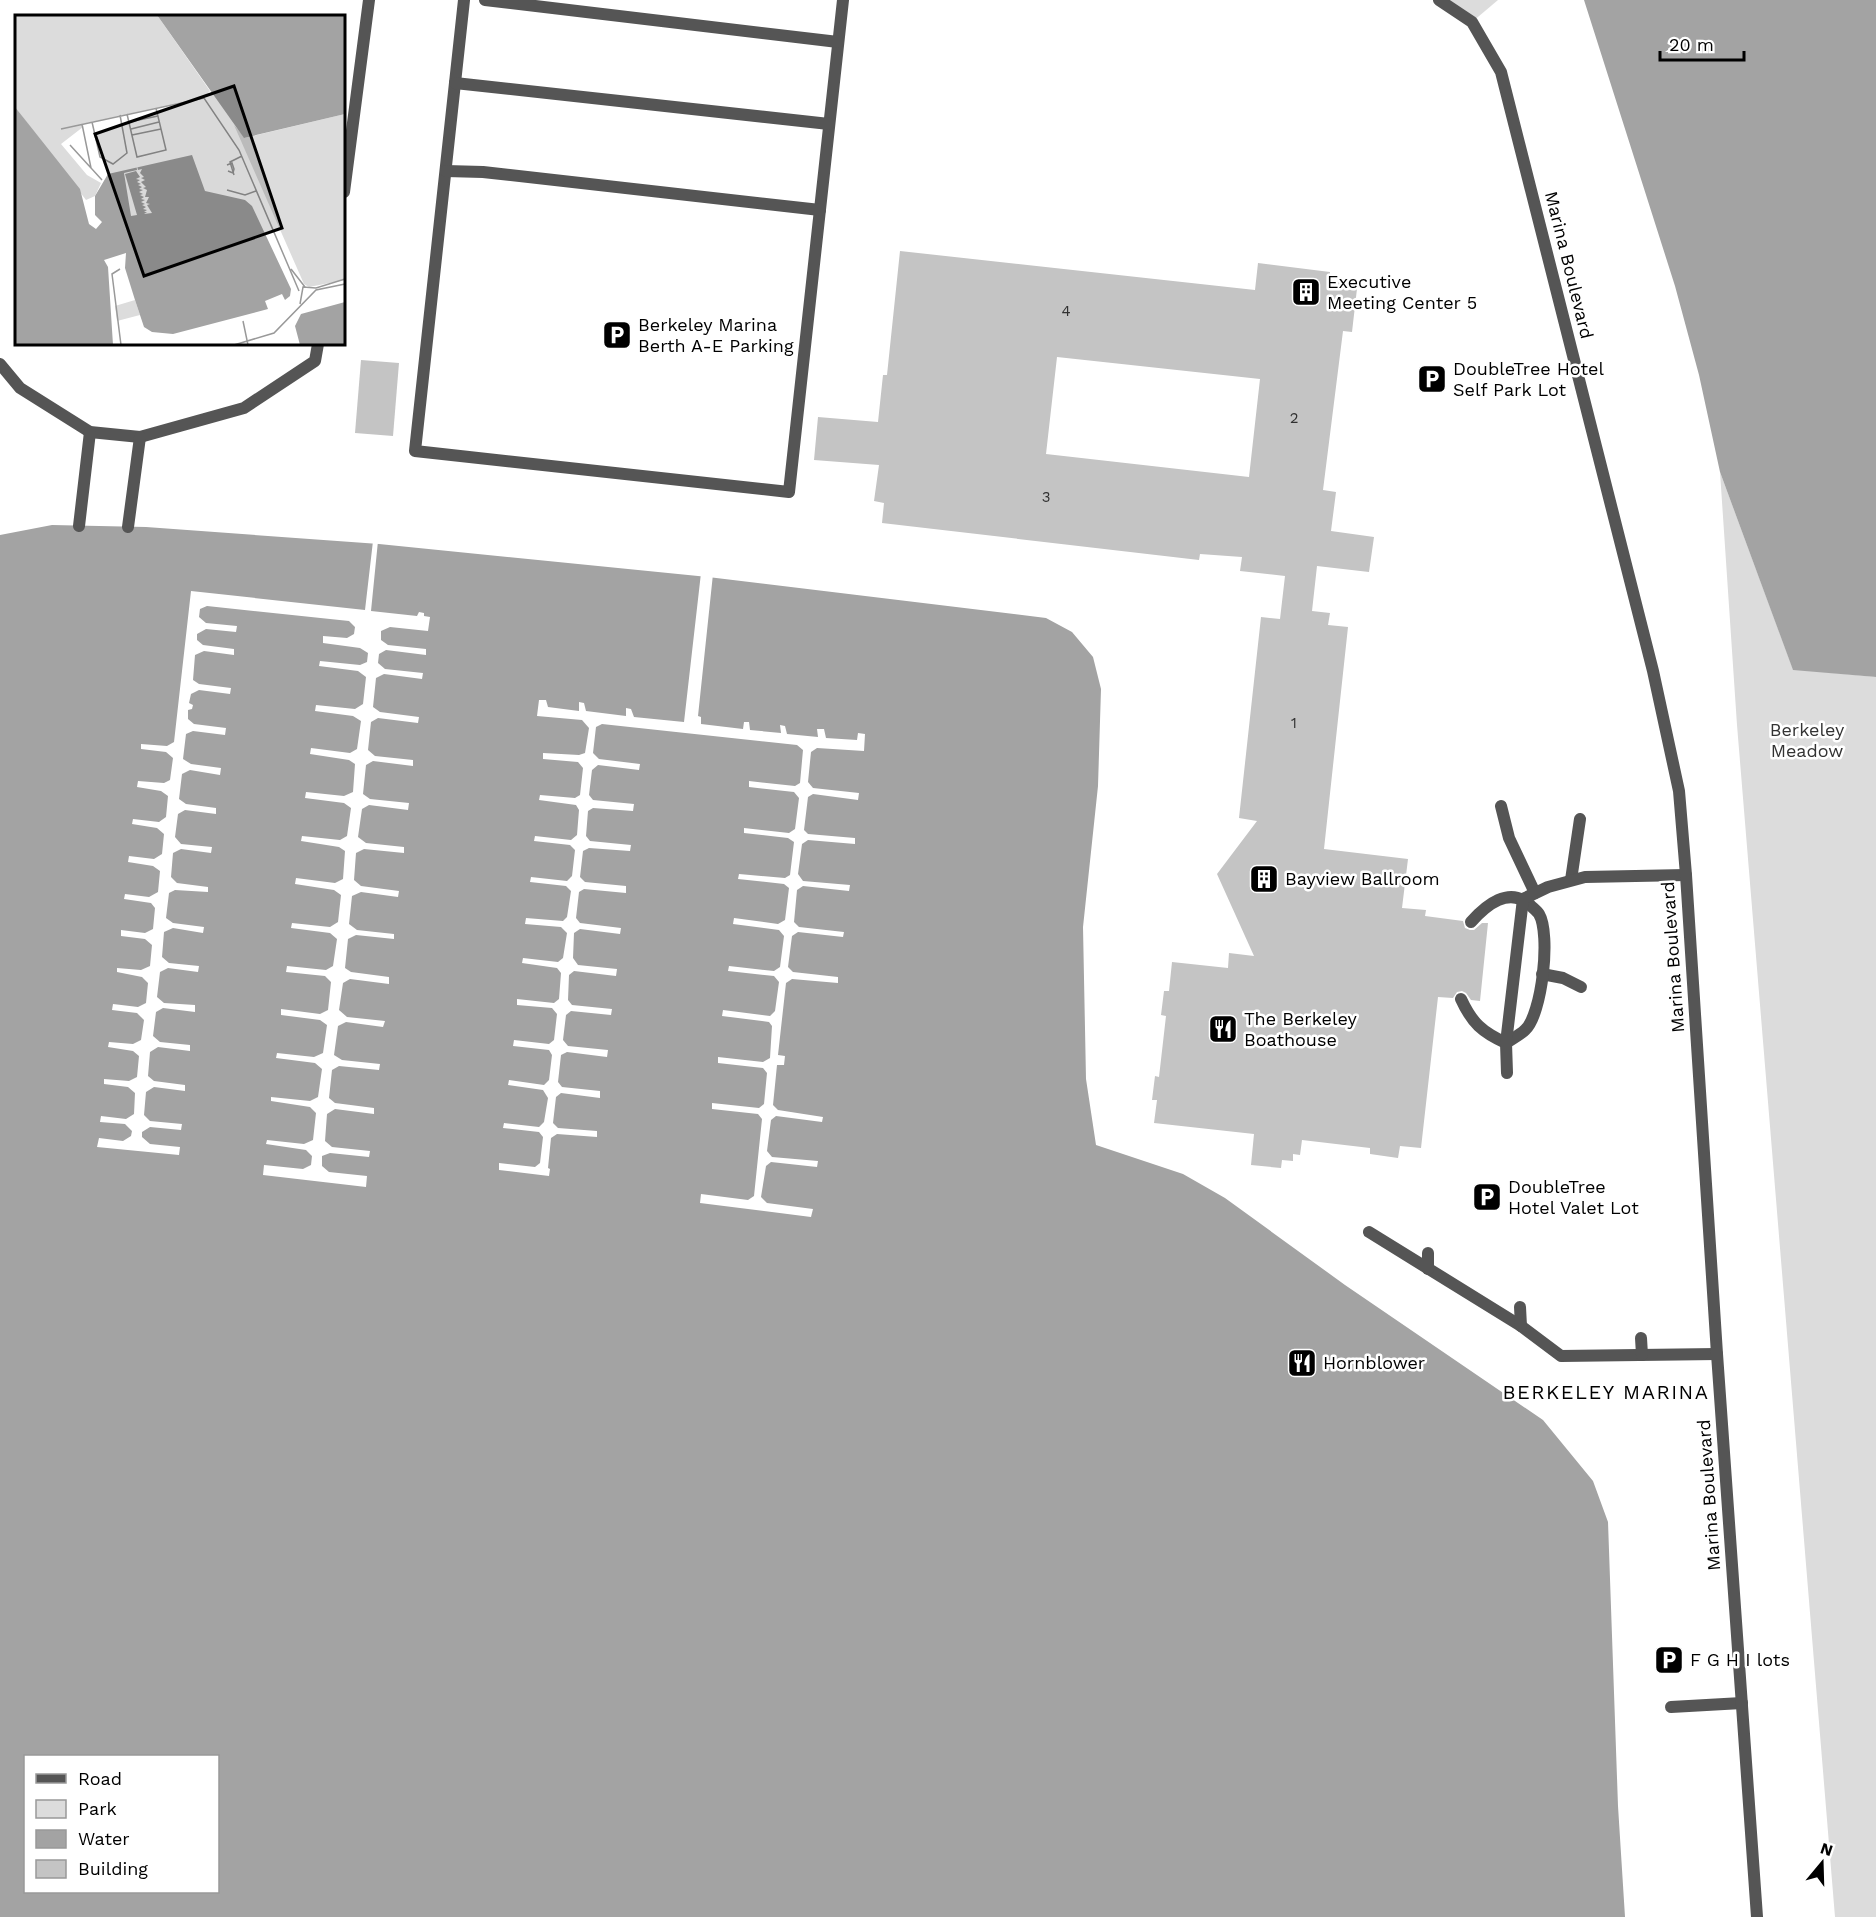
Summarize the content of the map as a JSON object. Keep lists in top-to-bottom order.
{
  "streets": {
    "street": ["Marina Boulevard"]
  },
  "districts": ["BERKELEY MARINA"],
  "parks": ["Berkeley Meadow"],
  "places": {
    "building": ["Executive Meeting Center 5", "Bayview Ballroom"],
    "parking": [
      "Berkeley Marina Berth A-E Parking",
      "DoubleTree Hotel Self Park Lot",
      "DoubleTree Hotel Valet Lot",
      "F G H I lots"
    ],
    "restaurant": ["The Berkeley Boathouse", "Hornblower"]
  },
  "house_numbers": [
    "4",
    "2",
    "3",
    "1"
  ],
  "legend": [
    "Road",
    "Park",
    "Water",
    "Building"
  ],
  "scale_bar": "20 m",
  "north": "top"
}
